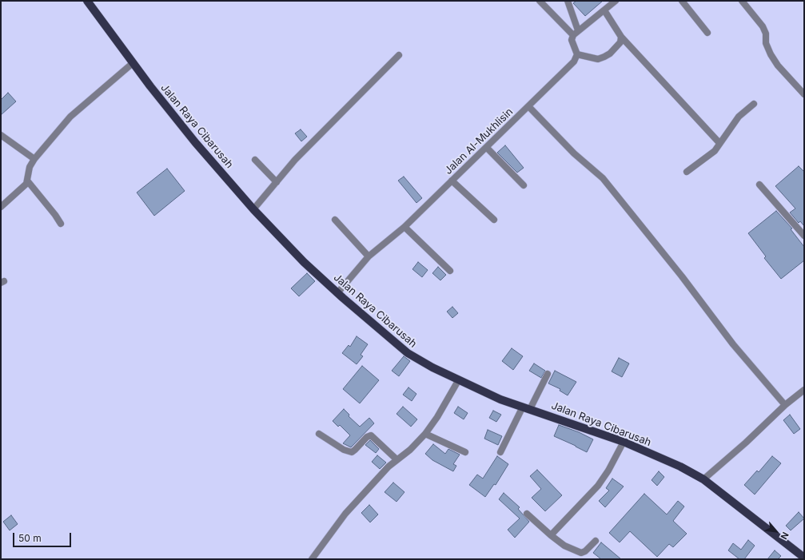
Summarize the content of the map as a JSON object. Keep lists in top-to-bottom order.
{
  "streets": {
    "main road": ["Jalan Raya Cibarusah"],
    "street": ["Jalan Al-Mukhlisin"]
  },
  "crossings": [
    ["Jalan Raya Cibarusah", "Jalan Al-Mukhlisin"]
  ],
  "scale_bar": "50 m",
  "north": "bottom right"
}
